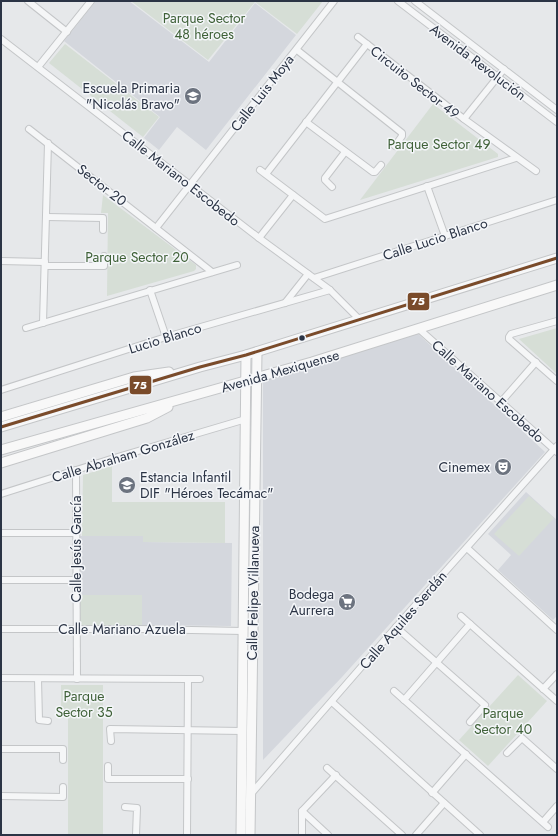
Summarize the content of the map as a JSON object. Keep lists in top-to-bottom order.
{
  "streets": {
    "main road": ["Avenida Mexiquense", "Calle Felipe Villanueva"],
    "street": [
      "Avenida Revolución",
      "Circuito Sector 49",
      "Calle Luis Moya",
      "Calle Mariano Escobedo",
      "Sector 20",
      "Calle Lucio Blanco",
      "Lucio Blanco",
      "Calle Abraham González",
      "Calle Jesús García",
      "Calle Aquiles Serdán",
      "Calle Mariano Azuela"
    ]
  },
  "crossings": [
    ["Avenida Revolución", "Circuito Sector 49"],
    ["Calle Luis Moya", "Calle Mariano Escobedo"],
    ["Calle Mariano Escobedo", "Calle Lucio Blanco"],
    ["Calle Mariano Escobedo", "Lucio Blanco"],
    ["Calle Mariano Escobedo", "Avenida Mexiquense"],
    ["Calle Mariano Escobedo", "Calle Aquiles Serdán"],
    ["Avenida Mexiquense", "Calle Felipe Villanueva"],
    ["Calle Abraham González", "Calle Jesús García"],
    ["Calle Abraham González", "Calle Felipe Villanueva"],
    ["Calle Jesús García", "Calle Mariano Azuela"],
    ["Calle Felipe Villanueva", "Calle Aquiles Serdán"],
    ["Calle Felipe Villanueva", "Calle Mariano Azuela"]
  ],
  "parks": [
    "Parque Sector 48 héroes",
    "Parque Sector 49",
    "Parque Sector 20",
    "Parque Sector 35",
    "Parque Sector 40"
  ],
  "places": {
    "school or university": ["Escuela Primaria \"Nicolás Bravo\"", "Estancia Infantil DIF \"Héroes Tecámac\""],
    "theatre": ["Cinemex"],
    "supermarket": ["Bodega Aurrera"]
  },
  "lines": ["transit line 75"]
}
